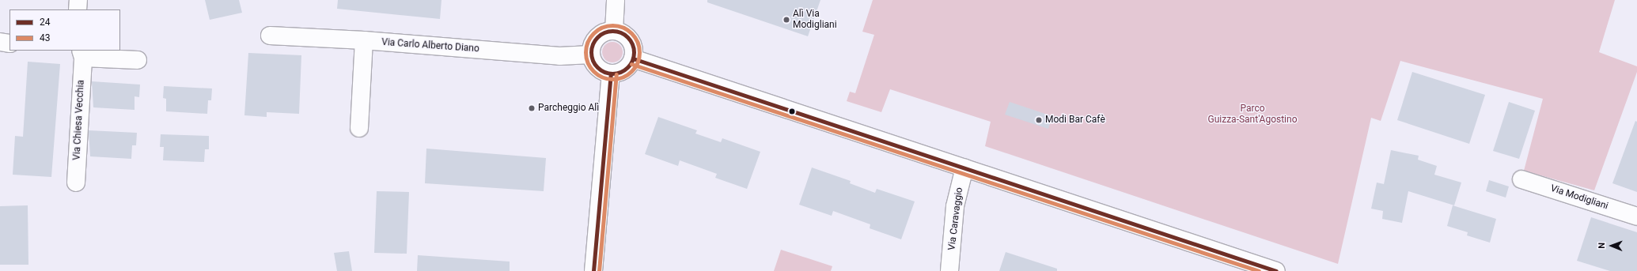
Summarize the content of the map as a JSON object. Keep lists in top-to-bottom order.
{
  "streets": {
    "street": [
      "Via Carlo Alberto Diano",
      "Via Chiesa Vecchia",
      "Via Modigliani",
      "Via Caravaggio"
    ]
  },
  "parks": ["Parco Guizza-Sant'Agostino"],
  "places": ["Alì Via Modigliani", "Parcheggio Alì", "Modi Bar Cafè"],
  "lines": ["transit line 43", "transit line 24"],
  "legend": ["24", "43"],
  "north": "left"
}
